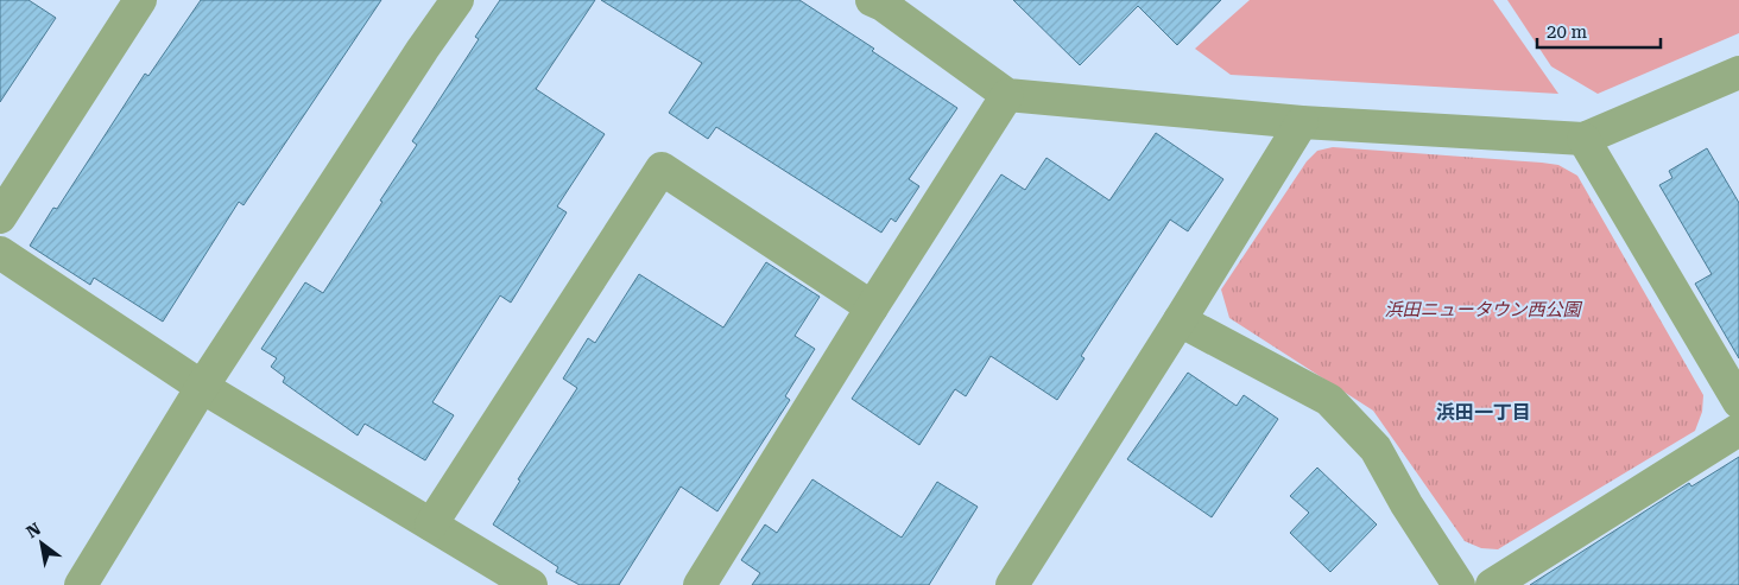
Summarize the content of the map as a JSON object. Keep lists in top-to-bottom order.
{
  "districts": ["浜田一丁目"],
  "parks": ["浜田ニュータウン西公園"],
  "scale_bar": "20 m",
  "north": "top left"
}
